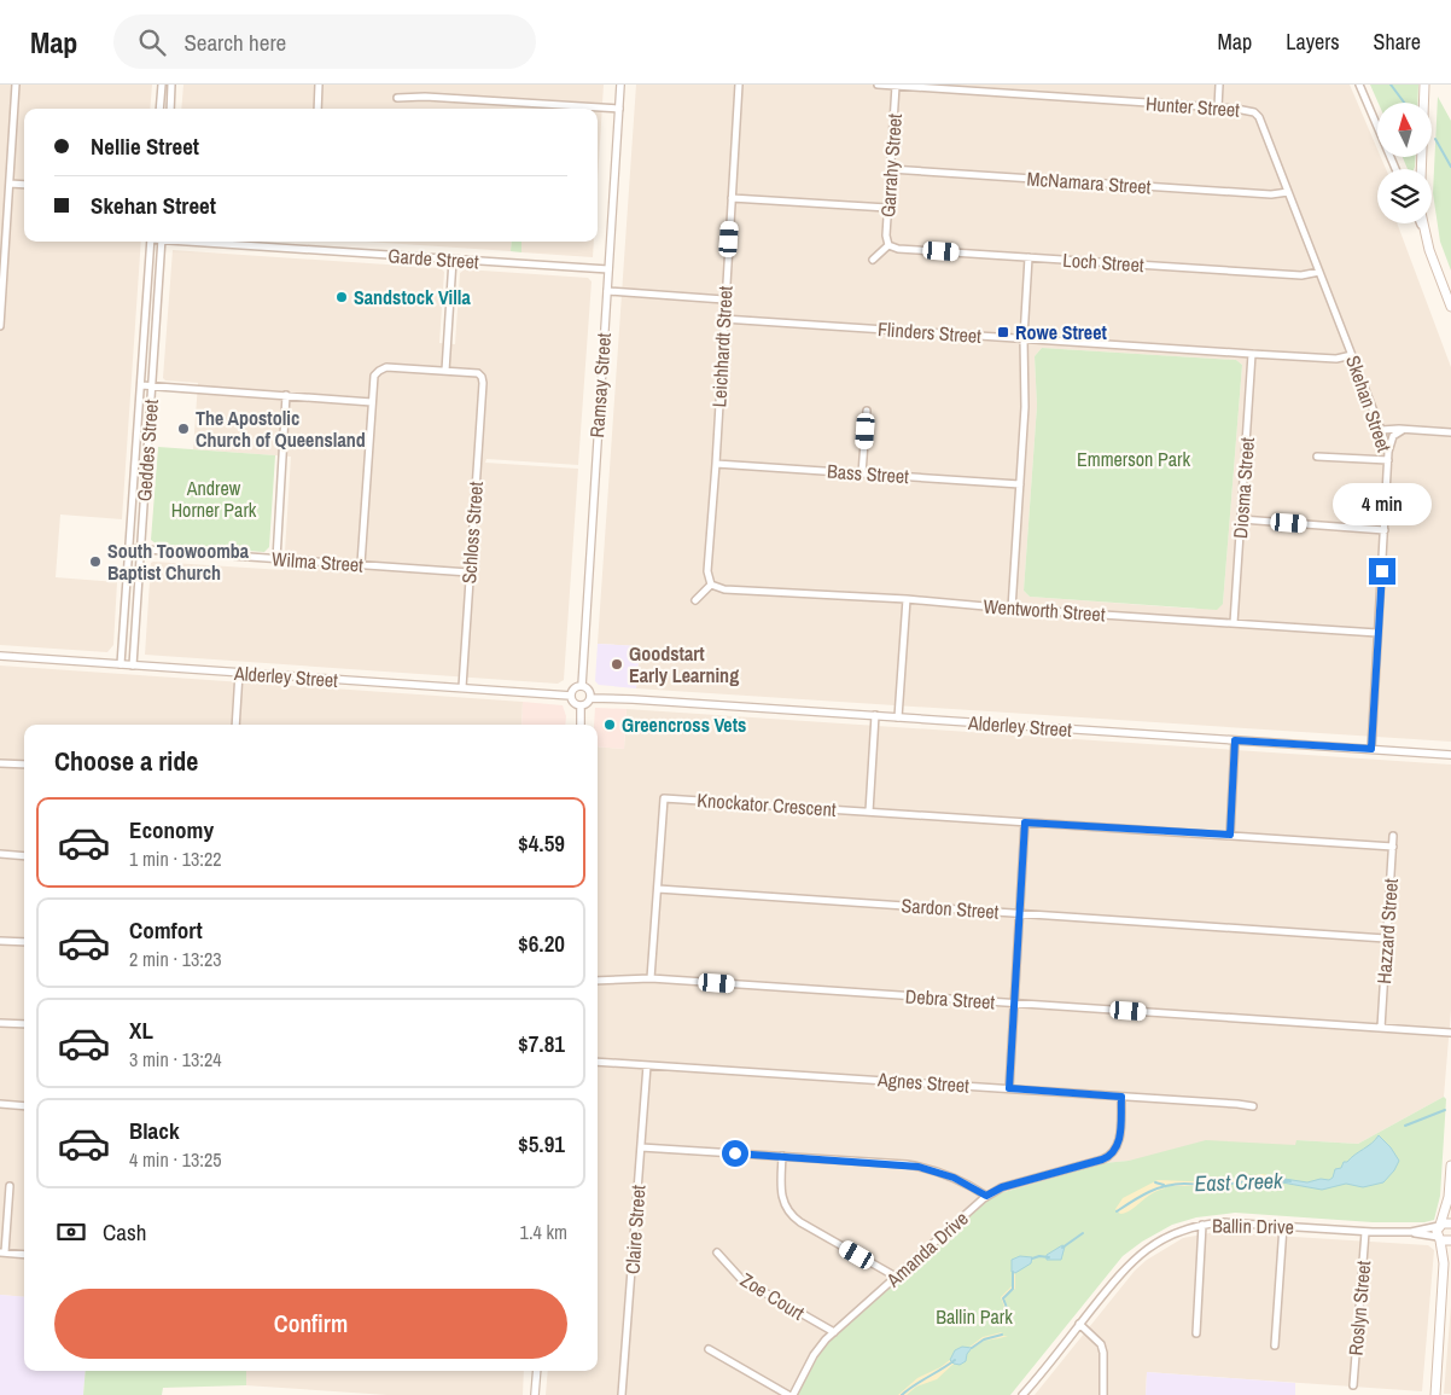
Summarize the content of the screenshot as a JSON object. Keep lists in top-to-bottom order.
{
  "streets": {
    "street": [
      "Hunter Street",
      "Garrahy Street",
      "McNamara Street",
      "Garde Street",
      "Loch Street",
      "Flinders Street",
      "Leichhardt Street",
      "Ramsay Street",
      "Skehan Street",
      "Geddes Street",
      "Bass Street",
      "Diosma Street",
      "Schloss Street",
      "Wilma Street",
      "Wentworth Street",
      "Alderley Street",
      "Knockator Crescent",
      "Sardon Street",
      "Hazzard Street",
      "Debra Street",
      "Agnes Street",
      "Ballin Drive",
      "Claire Street",
      "Amanda Drive",
      "Zoe Court",
      "Roslyn Street"
    ]
  },
  "crossings": [
    ["Hunter Street", "Garrahy Street"],
    ["Hunter Street", "Skehan Street"],
    ["Garrahy Street", "McNamara Street"],
    ["Garrahy Street", "Loch Street"],
    ["McNamara Street", "Skehan Street"],
    ["Garde Street", "Ramsay Street"],
    ["Loch Street", "Skehan Street"],
    ["Flinders Street", "Leichhardt Street"],
    ["Flinders Street", "Skehan Street"],
    ["Flinders Street", "Diosma Street"],
    ["Leichhardt Street", "Bass Street"],
    ["Leichhardt Street", "Wentworth Street"],
    ["Ramsay Street", "Alderley Street"],
    ["Skehan Street", "Wentworth Street"],
    ["Skehan Street", "Alderley Street"],
    ["Geddes Street", "Wilma Street"],
    ["Geddes Street", "Alderley Street"],
    ["Diosma Street", "Wentworth Street"],
    ["Schloss Street", "Wilma Street"],
    ["Schloss Street", "Alderley Street"],
    ["Knockator Crescent", "Hazzard Street"],
    ["Sardon Street", "Hazzard Street"],
    ["Hazzard Street", "Debra Street"],
    ["Agnes Street", "Claire Street"],
    ["Agnes Street", "Amanda Drive"],
    ["Ballin Drive", "Roslyn Street"],
    ["Amanda Drive", "Zoe Court"]
  ],
  "water": ["East Creek"],
  "parks": ["Emmerson Park", "Andrew Horner Park", "Ballin Park"],
  "places": {
    "other": [
      "Sandstock Villa",
      "The Apostolic Church of Queensland",
      "South Toowoomba Baptist Church",
      "Goodstart Early Learning",
      "Greencross Vets"
    ],
    "transit": ["Rowe Street"]
  },
  "north": "top",
  "page": {
    "header": "Map",
    "search": "Search here",
    "nav": ["Map", "Layers", "Share"],
    "banner": ["Nellie Street", "Skehan Street"],
    "bubble": "4 min",
    "heading": "Choose a ride",
    "list": [
      {
        "name": "Economy",
        "note": "1 min · 13:22",
        "value": "$4.59"
      },
      {
        "name": "Comfort",
        "note": "2 min · 13:23",
        "value": "$6.20"
      },
      {
        "name": "XL",
        "note": "3 min · 13:24",
        "value": "$7.81"
      },
      {
        "name": "Black",
        "note": "4 min · 13:25",
        "value": "$5.91"
      }
    ],
    "pay": ["Cash", "1.4 km"],
    "buttons": "Confirm"
  }
}
